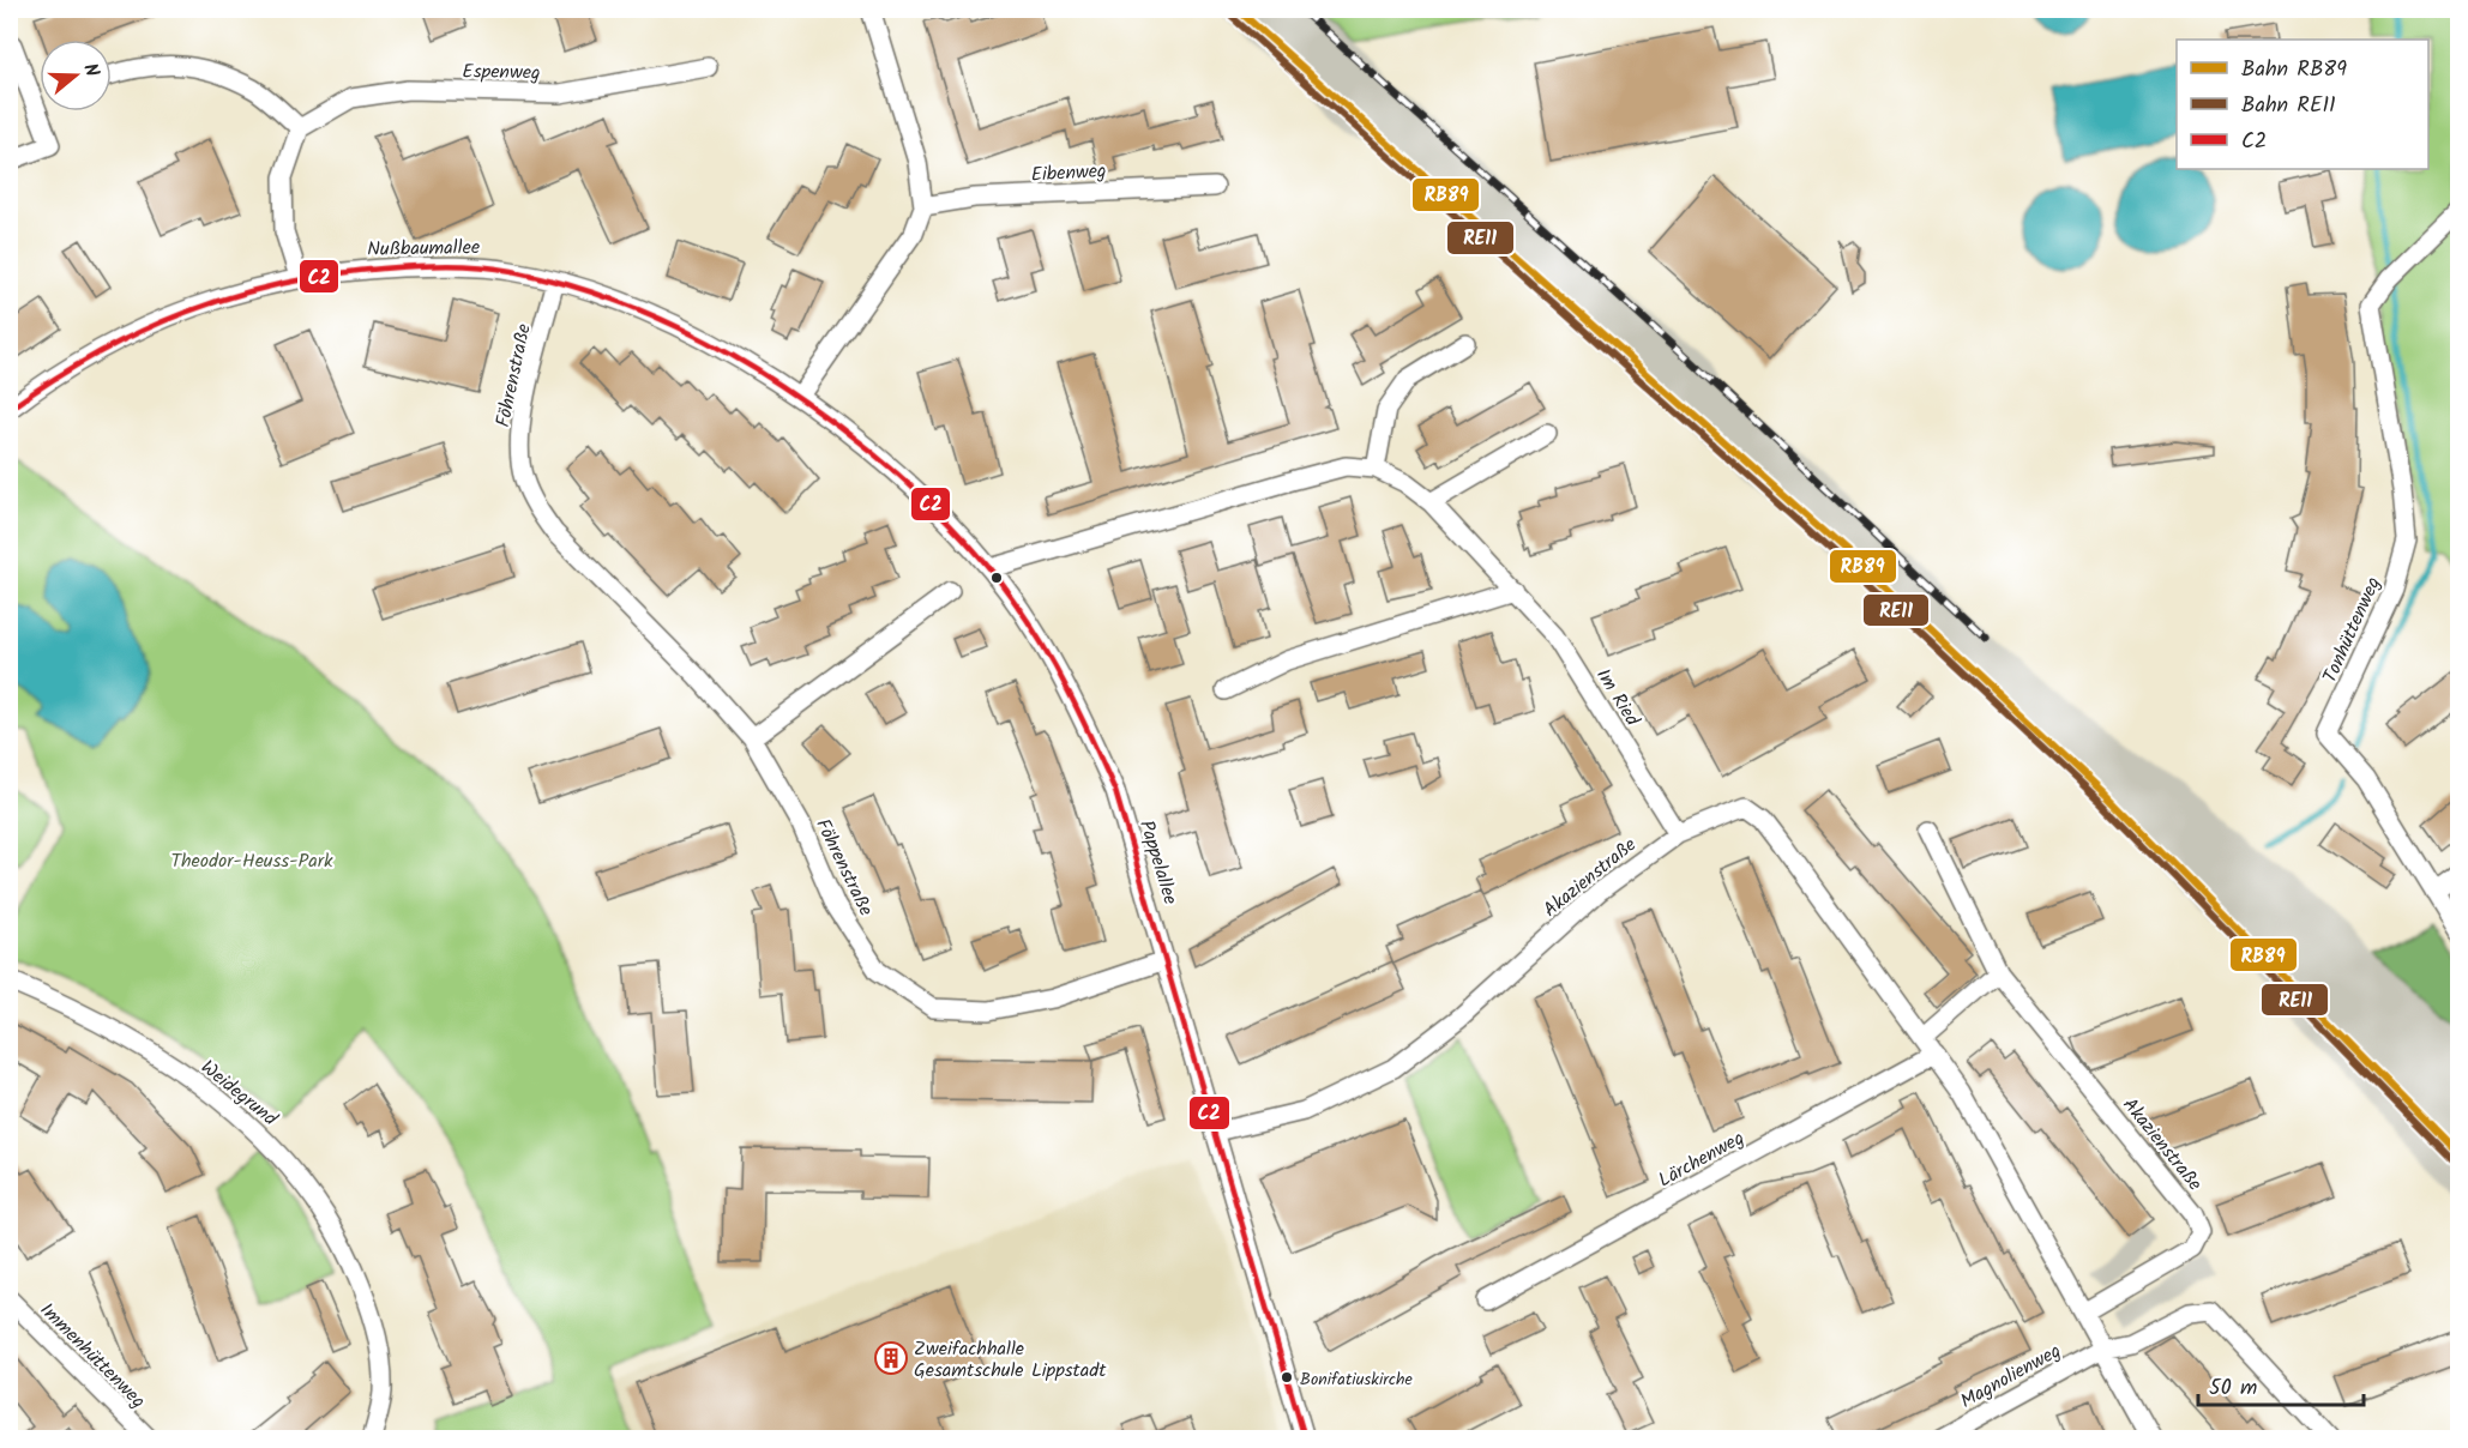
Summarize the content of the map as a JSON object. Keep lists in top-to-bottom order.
{
  "streets": {
    "street": [
      "Espenweg",
      "Eibenweg",
      "Nußbaumallee",
      "Föhrenstraße",
      "Tonhüttenweg",
      "Im Ried",
      "Pappelallee",
      "Akazienstraße",
      "Weidegrund",
      "Lärchenweg",
      "Immenhüttenweg",
      "Magnolienweg"
    ]
  },
  "crossings": [
    ["Nußbaumallee", "Föhrenstraße"],
    ["Nußbaumallee", "Pappelallee"],
    ["Föhrenstraße", "Pappelallee"],
    ["Im Ried", "Pappelallee"],
    ["Im Ried", "Akazienstraße"],
    ["Pappelallee", "Akazienstraße"],
    ["Akazienstraße", "Lärchenweg"],
    ["Akazienstraße", "Magnolienweg"]
  ],
  "parks": ["Theodor-Heuss-Park"],
  "places": {
    "building": ["Zweifachhalle Gesamtschule Lippstadt"],
    "other": ["Bonifatiuskirche"]
  },
  "lines": ["rail line RB89", "rail line RE11", "transit line C2"],
  "legend": ["Bahn RB89", "Bahn RE11", "C2"],
  "scale_bar": "50 m",
  "north": "right"
}
